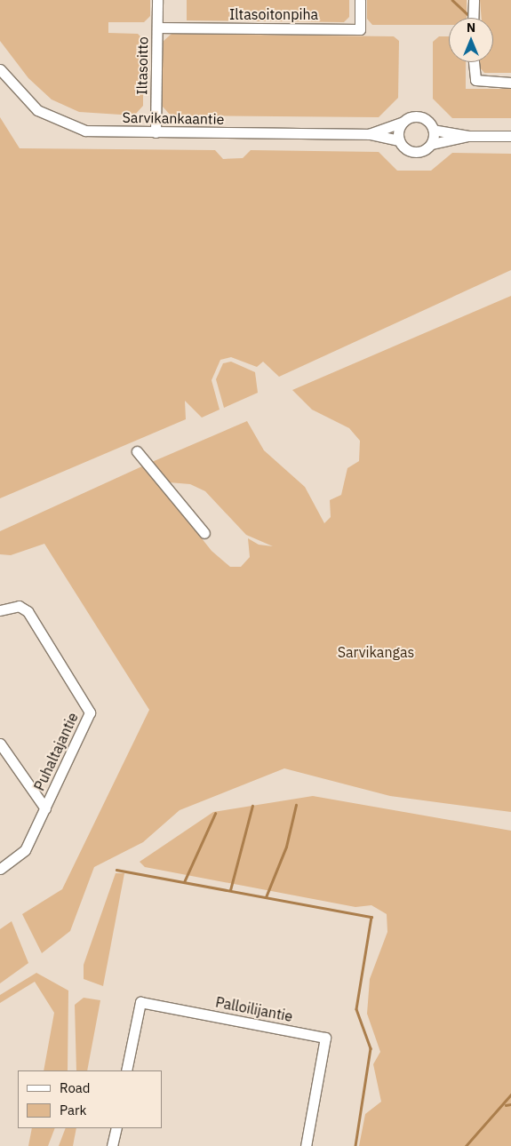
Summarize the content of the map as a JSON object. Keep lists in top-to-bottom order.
{
  "streets": {
    "street": [
      "Iltasoitonpiha",
      "Iltasoitto",
      "Sarvikankaantie",
      "Puhaltajantie",
      "Palloilijantie"
    ]
  },
  "crossings": [
    ["Iltasoitonpiha", "Iltasoitto"],
    ["Iltasoitto", "Sarvikankaantie"]
  ],
  "parks": ["Sarvikangas"],
  "legend": ["Road", "Park"],
  "north": "top"
}
